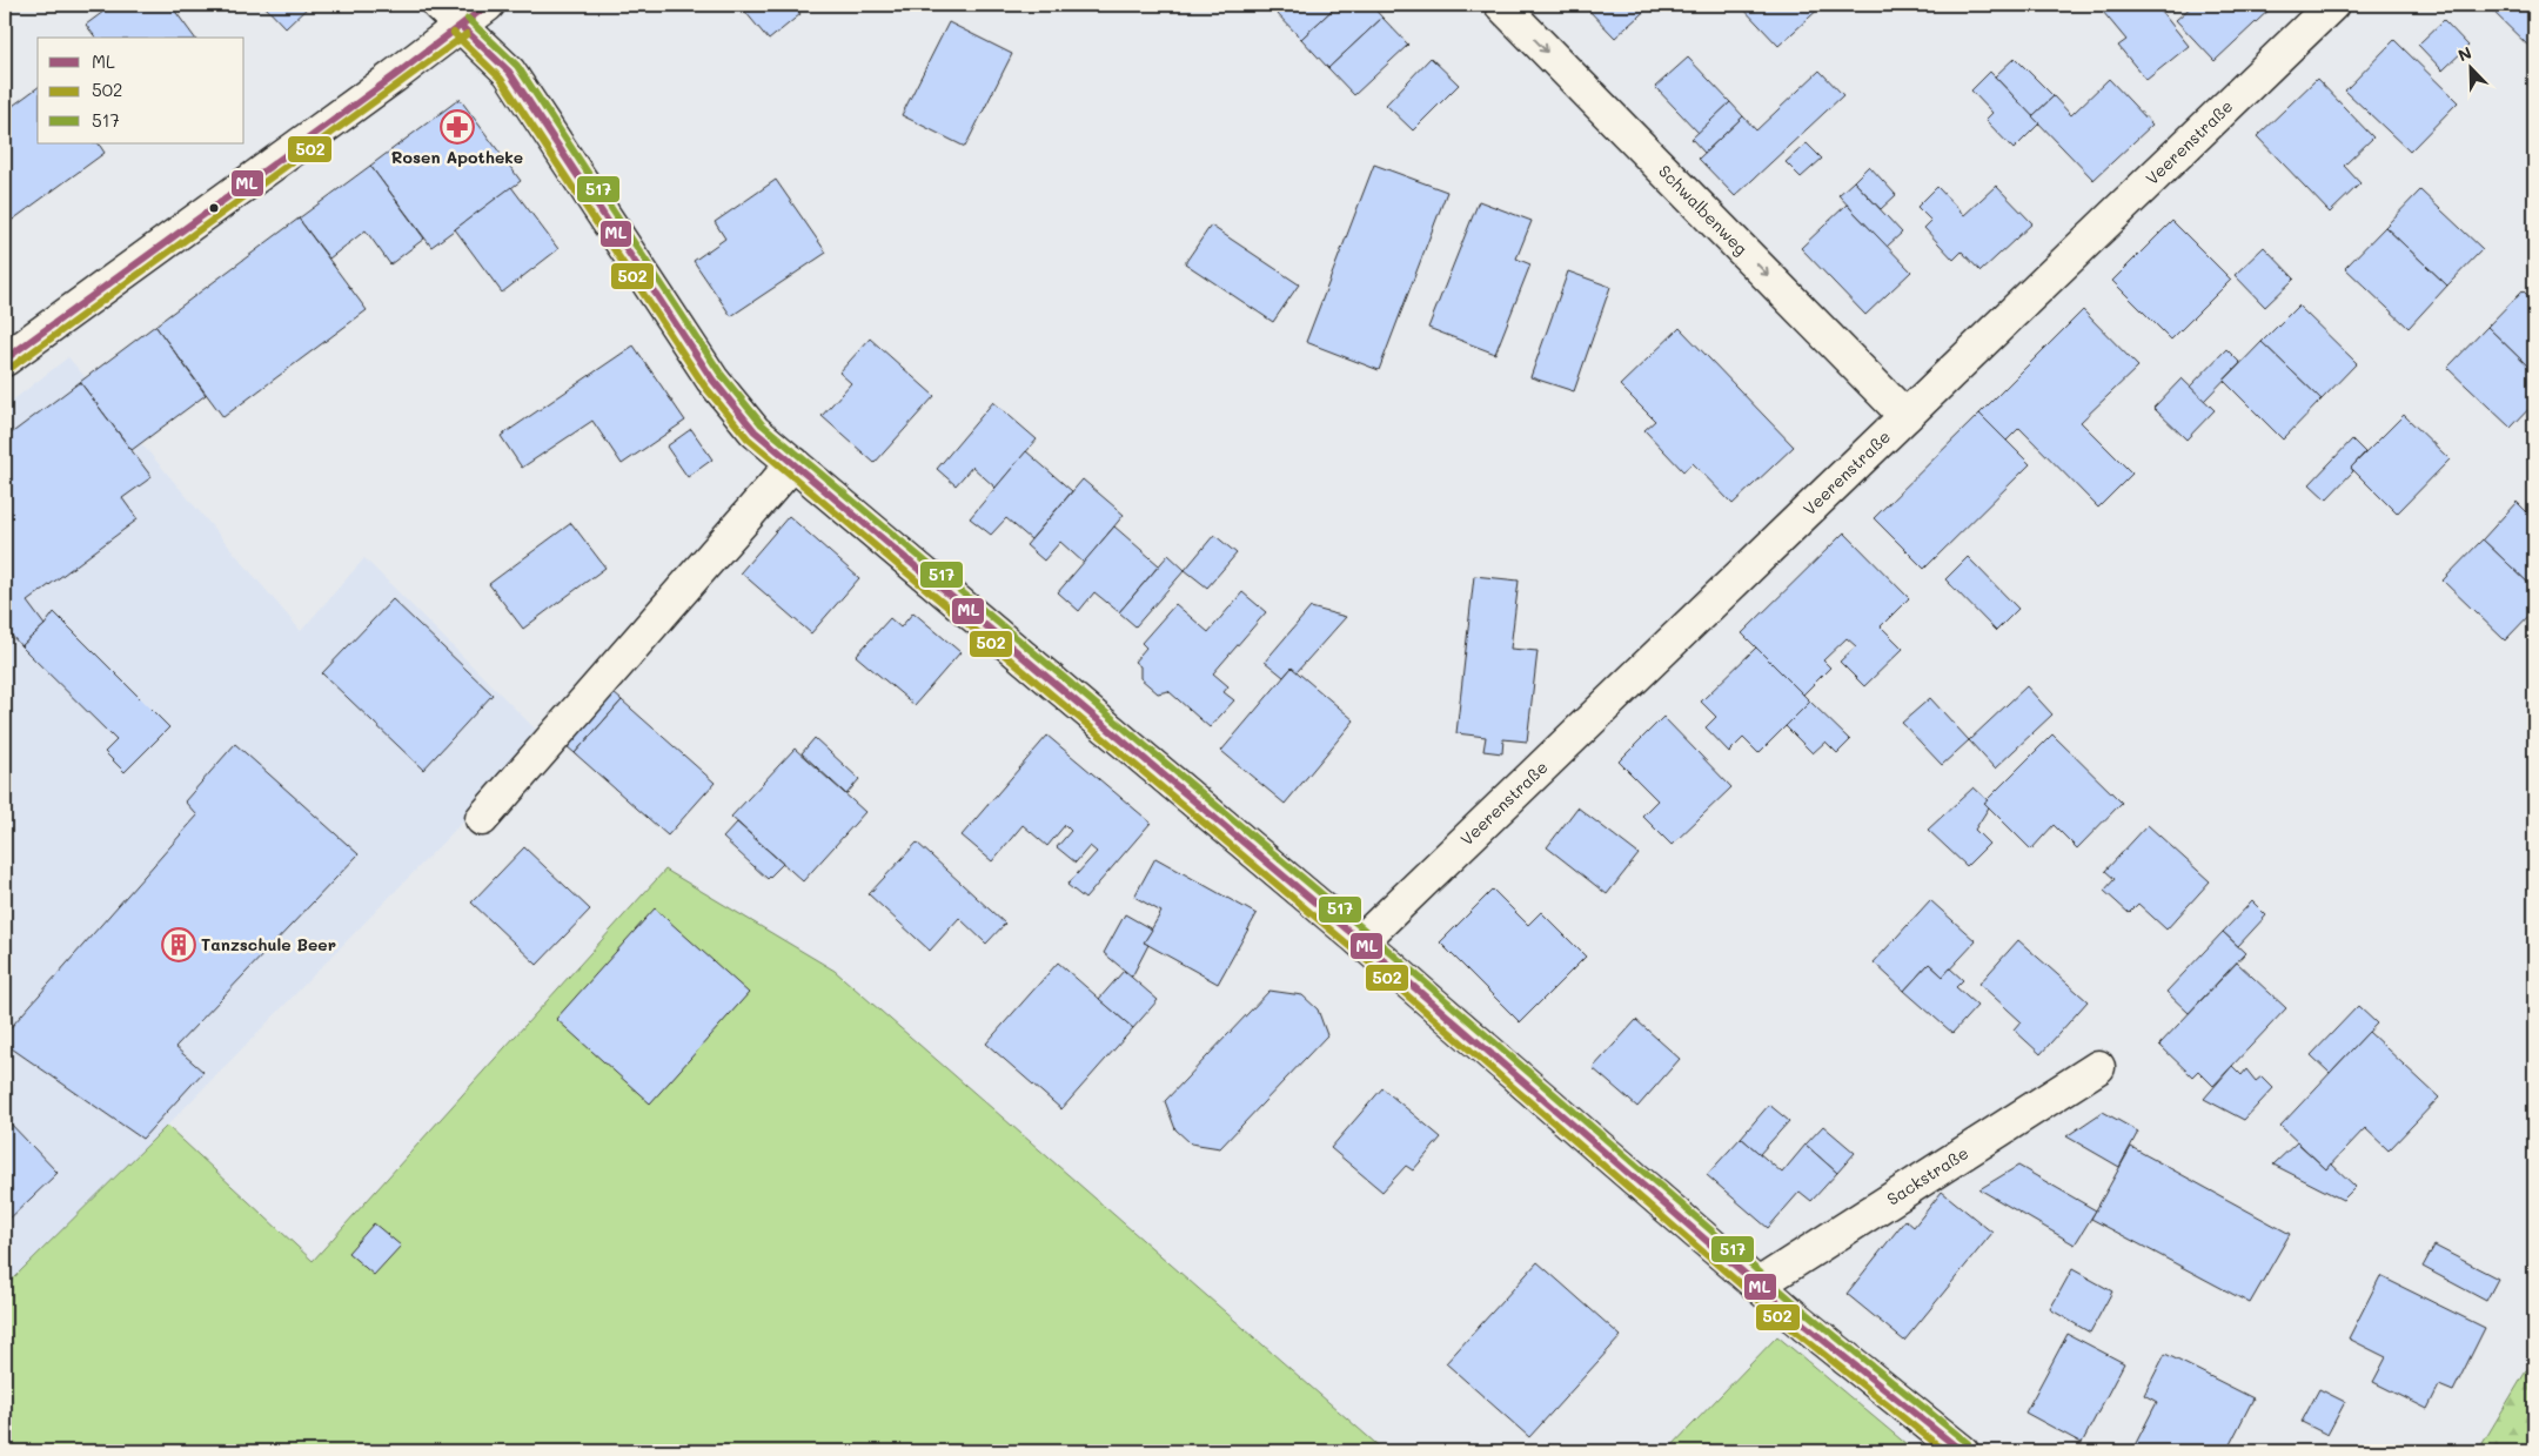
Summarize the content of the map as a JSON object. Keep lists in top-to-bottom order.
{
  "streets": {
    "street": ["Veerenstraße", "Schwalbenweg", "Sackstraße"]
  },
  "crossings": [
    ["Veerenstraße", "Schwalbenweg"]
  ],
  "one_way": ["Schwalbenweg"],
  "places": {
    "pharmacy": ["Rosen Apotheke"],
    "building": ["Tanzschule Beer"]
  },
  "lines": ["transit line ML", "transit line 517", "transit line 502"],
  "legend": ["ML", "502", "517"],
  "north": "top left"
}
